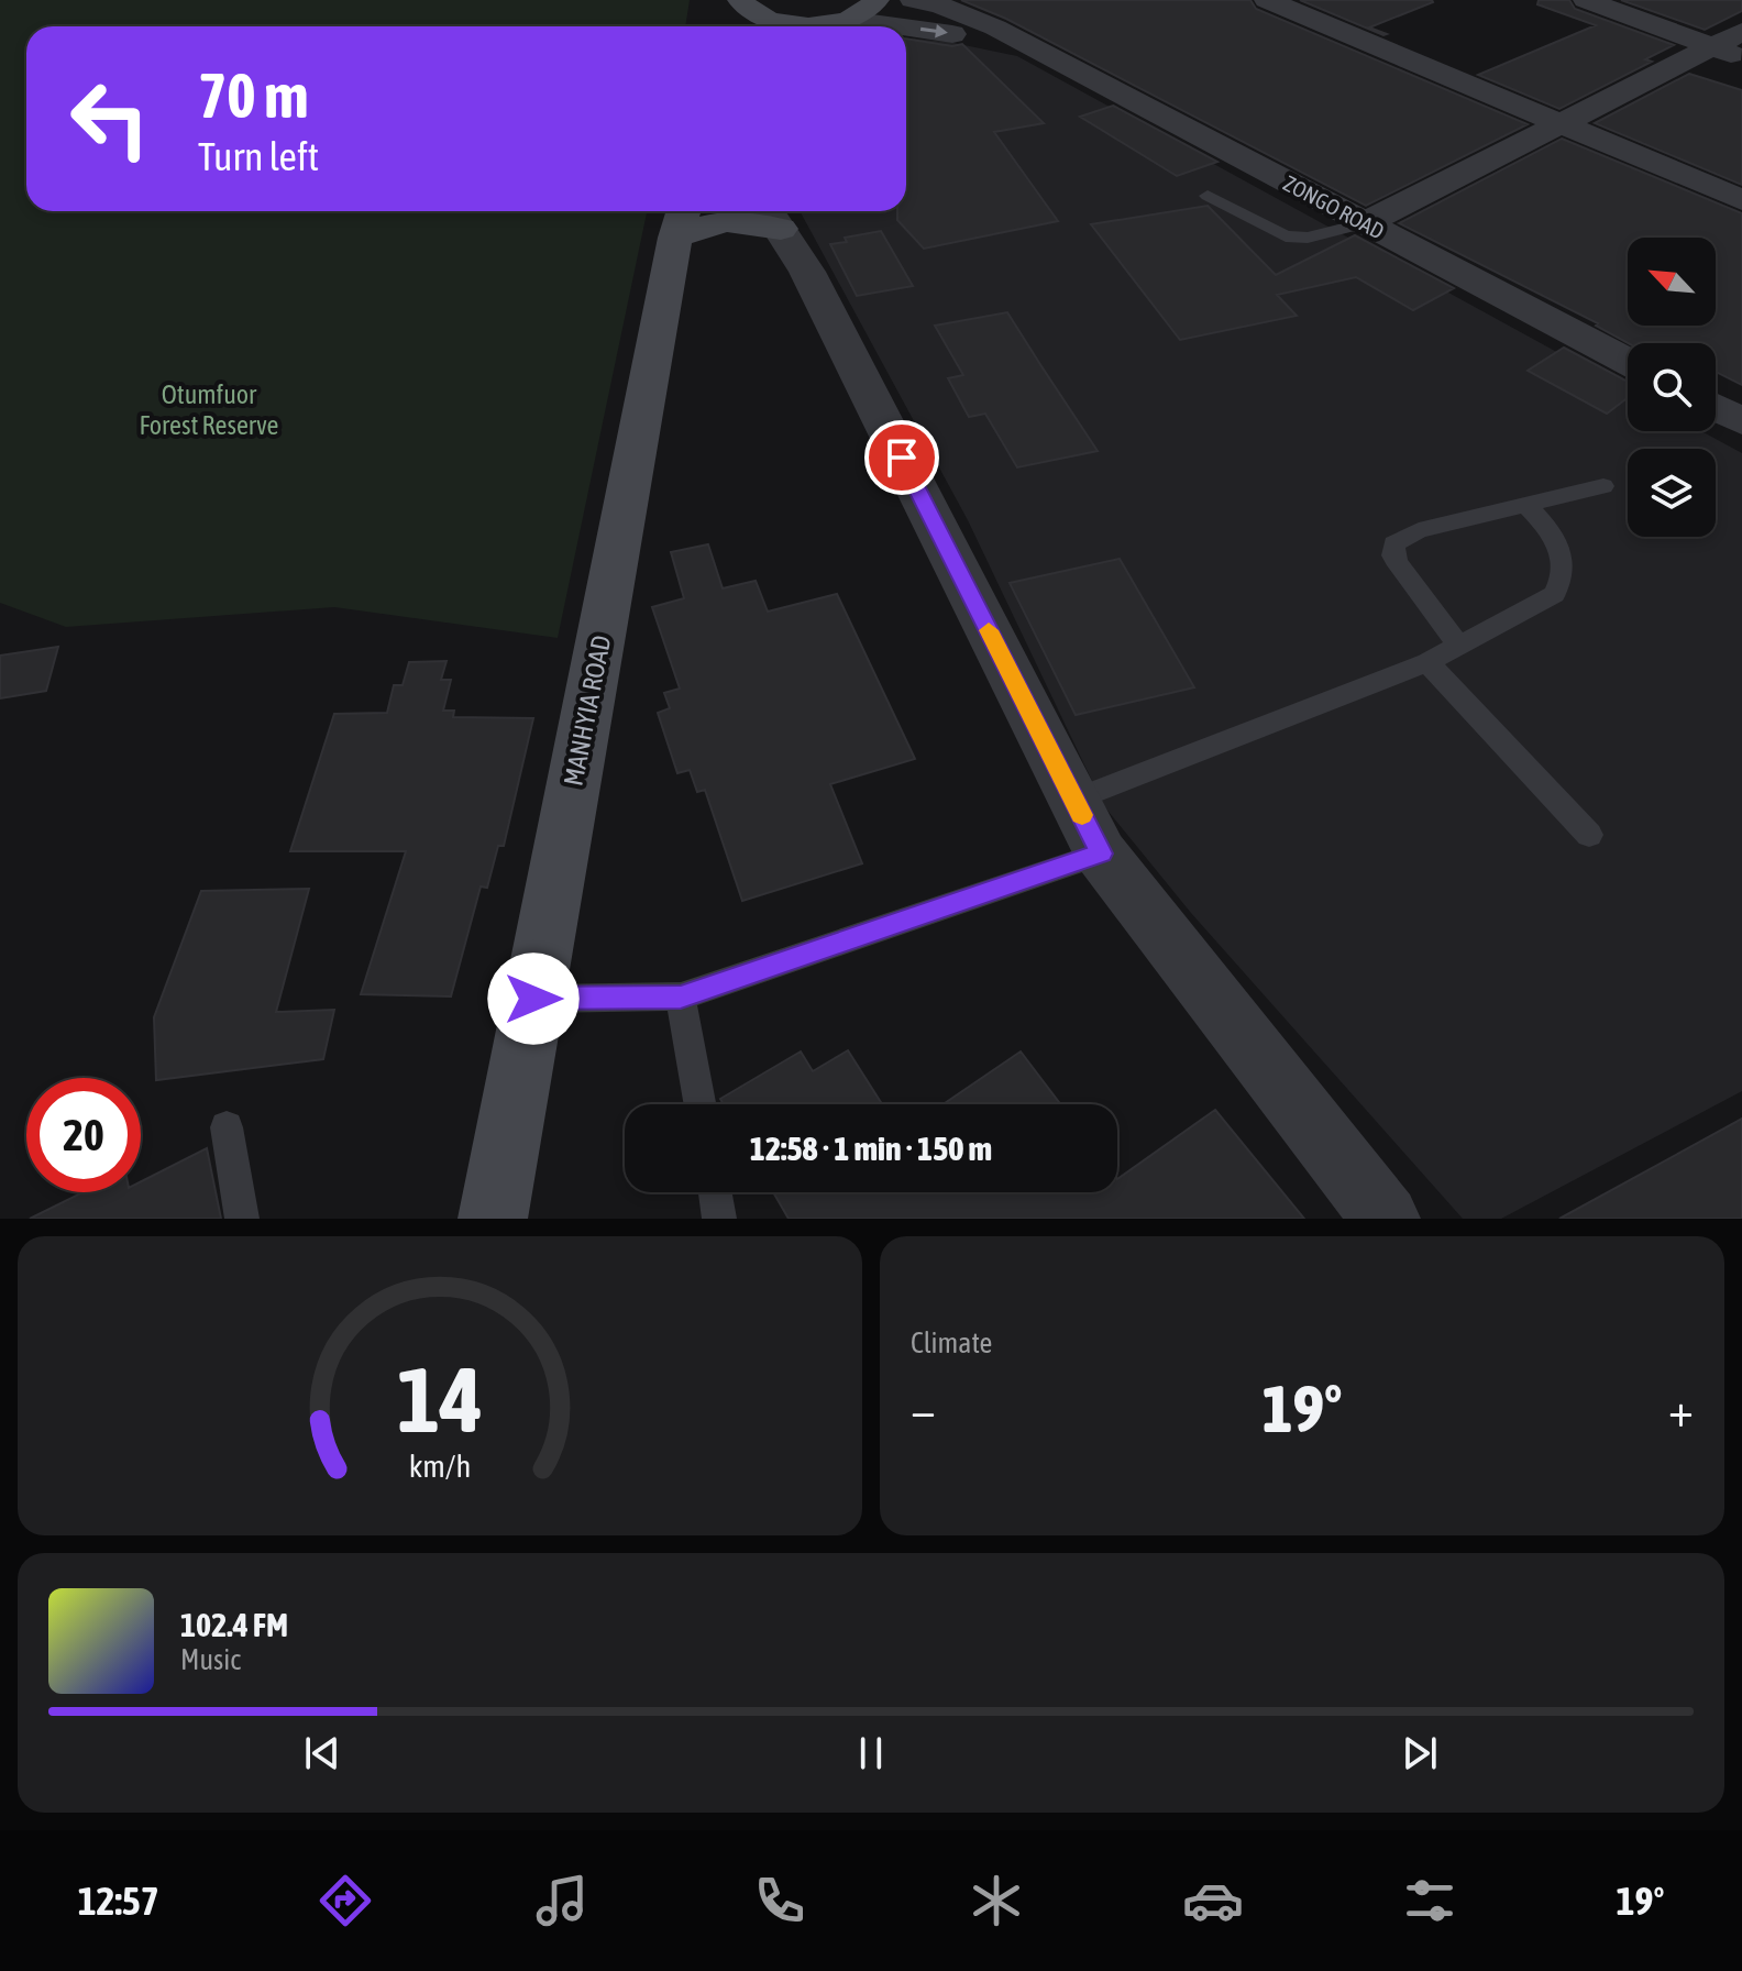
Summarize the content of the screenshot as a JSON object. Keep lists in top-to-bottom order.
{
  "streets": {
    "main road": ["MANHYIA ROAD"],
    "street": ["ZONGO ROAD"]
  },
  "parks": ["Otumfuor Forest Reserve"],
  "north": "top left",
  "page": {
    "turn": ["70 m", "Turn left"],
    "limit": "20",
    "trip": "12:58 · 1 min · 150 m",
    "tile": "Climate",
    "heat": ["−", "19°", "+"],
    "song": ["102.4 FM", "Music"],
    "tabs": ["12:57", "19°"],
    "gauge": ["14", "km/h"]
  }
}
